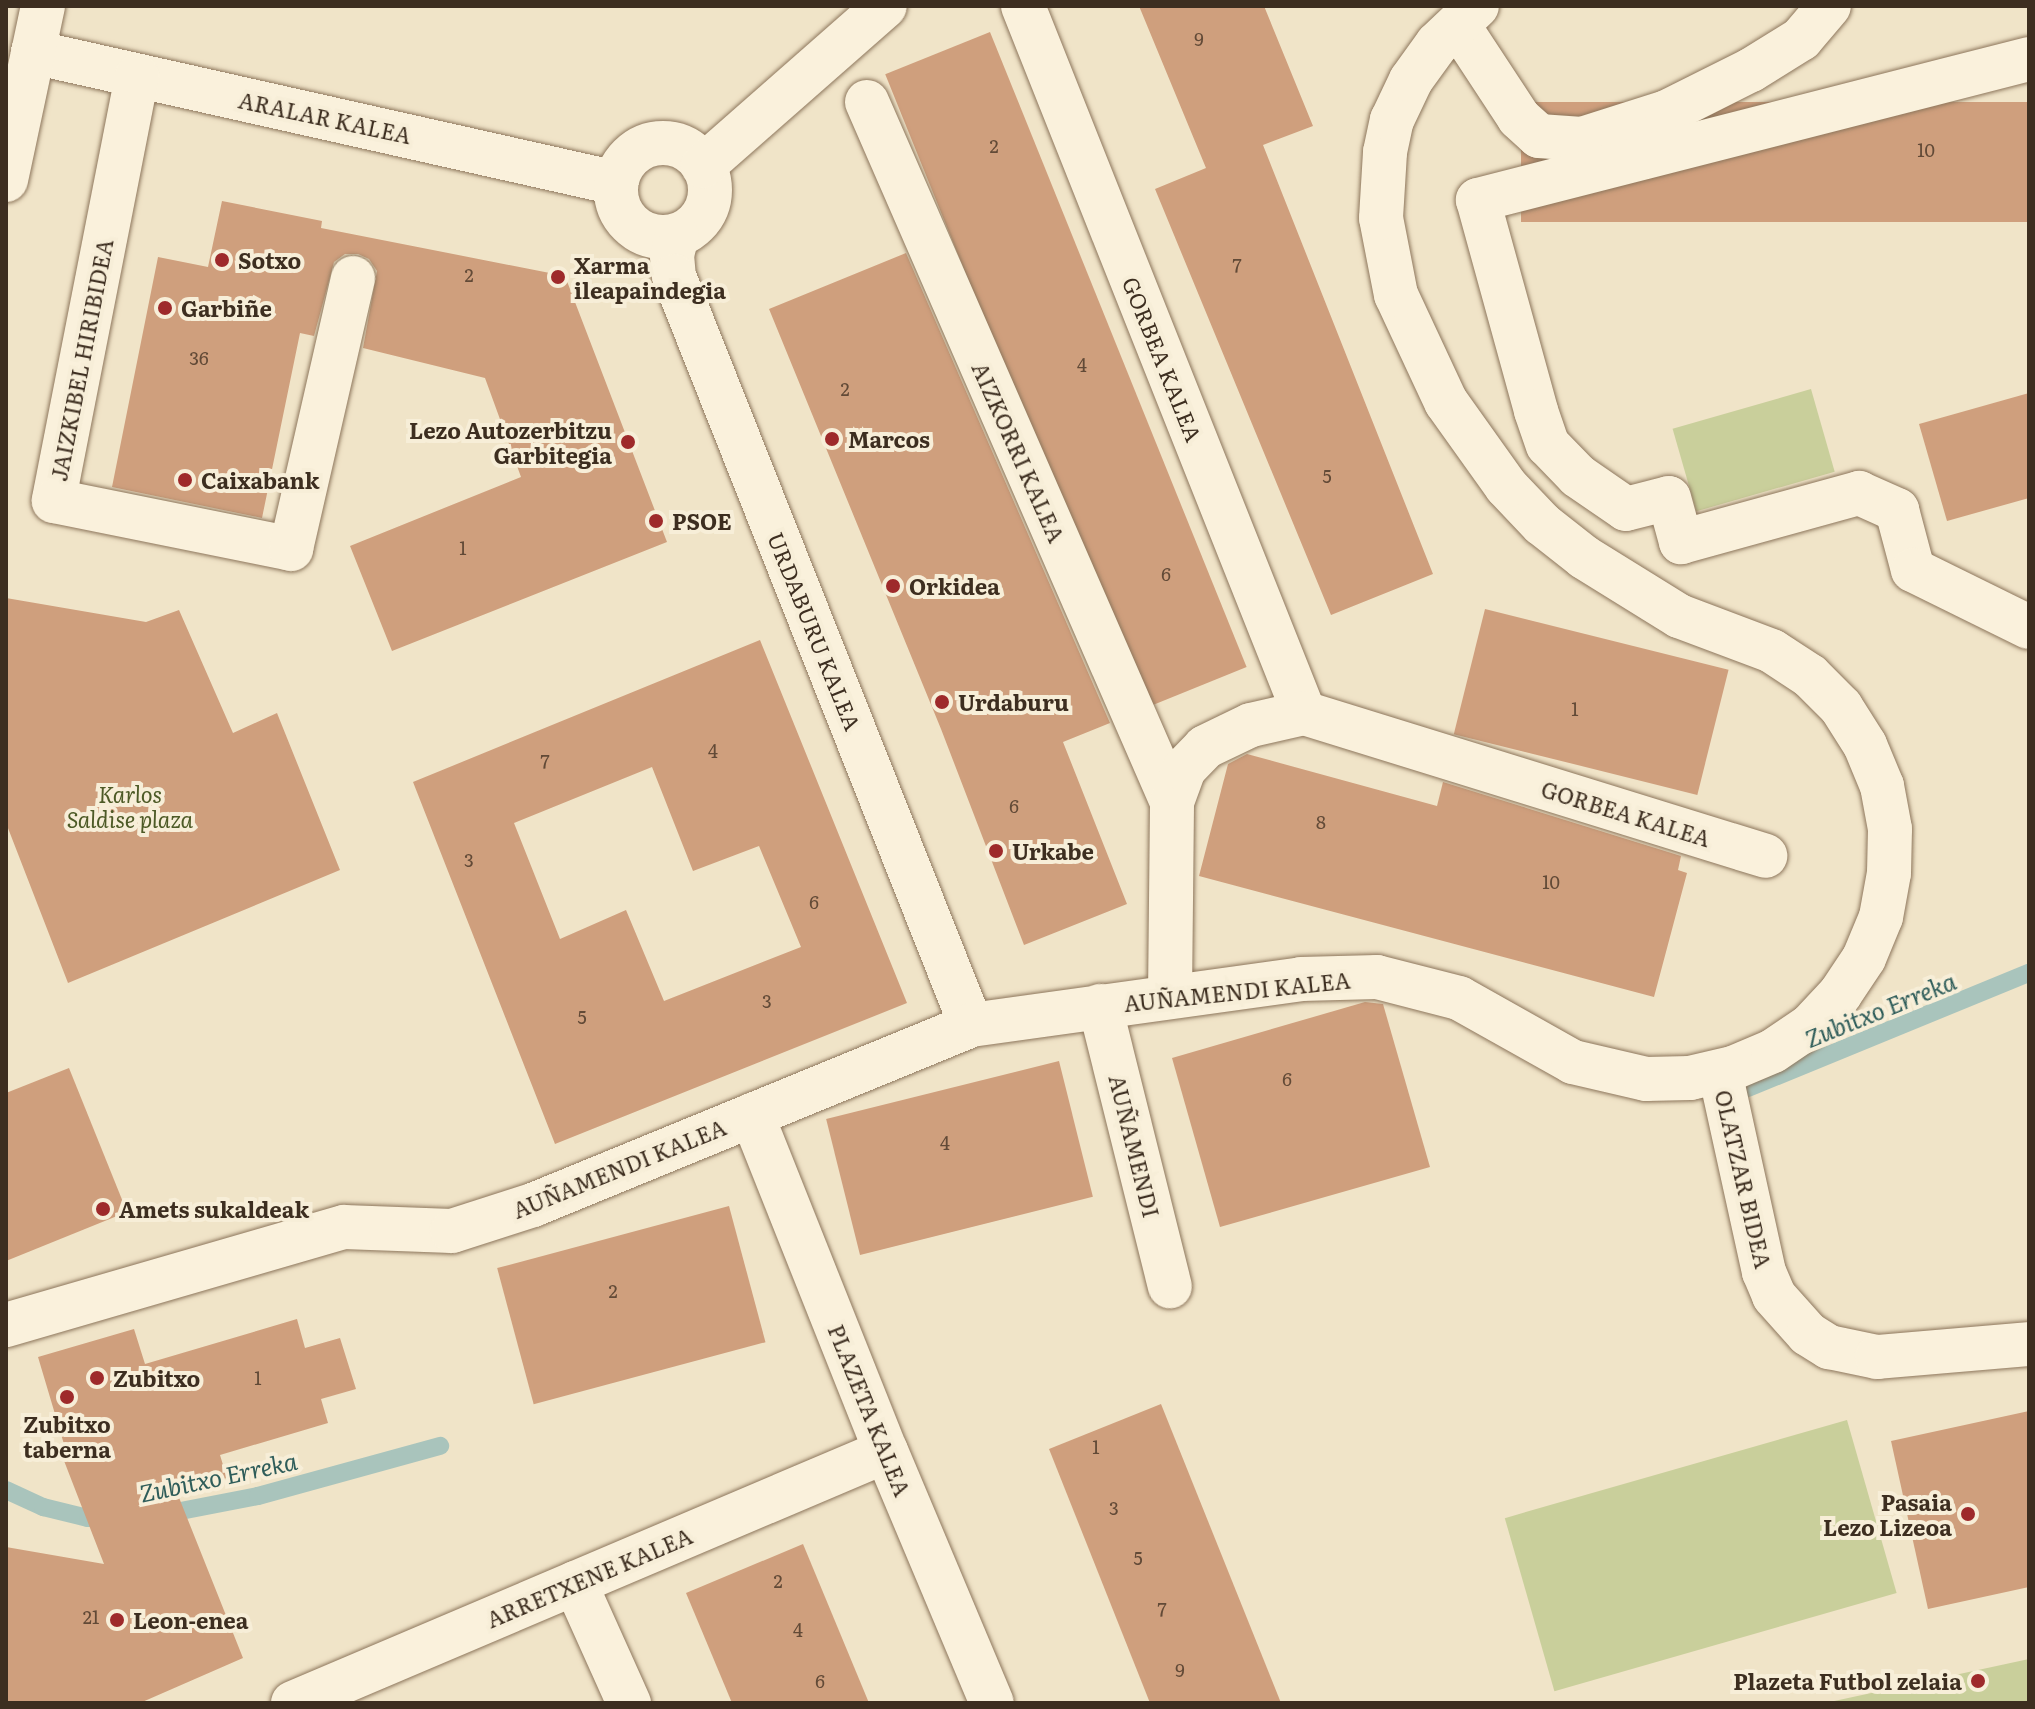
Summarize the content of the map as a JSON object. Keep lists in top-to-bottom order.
{
  "streets": {
    "street": [
      "ARALAR KALEA",
      "GORBEA KALEA",
      "JAIZKIBEL HIRIBIDEA",
      "AIZKORRI KALEA",
      "URDABURU KALEA",
      "AUÑAMENDI KALEA",
      "AUÑAMENDI",
      "OLATZAR BIDEA",
      "PLAZETA KALEA",
      "ARRETXENE KALEA"
    ]
  },
  "crossings": [
    ["ARALAR KALEA", "JAIZKIBEL HIRIBIDEA"],
    ["ARALAR KALEA", "URDABURU KALEA"],
    ["GORBEA KALEA", "AIZKORRI KALEA"],
    ["GORBEA KALEA", "AUÑAMENDI KALEA"],
    ["URDABURU KALEA", "AUÑAMENDI KALEA"],
    ["AUÑAMENDI KALEA", "AUÑAMENDI"],
    ["AUÑAMENDI KALEA", "OLATZAR BIDEA"],
    ["AUÑAMENDI KALEA", "PLAZETA KALEA"],
    ["PLAZETA KALEA", "ARRETXENE KALEA"]
  ],
  "water": ["Zubitxo Erreka"],
  "parks": ["Karlos Saldise plaza"],
  "places": [
    "Sotxo",
    "Xarma ileapaindegia",
    "Garbiñe",
    "Marcos",
    "Lezo Autozerbitzu Garbitegia",
    "Caixabank",
    "PSOE",
    "Orkidea",
    "Urdaburu",
    "Urkabe",
    "Amets sukaldeak",
    "Zubitxo",
    "Zubitxo taberna",
    "Pasaia Lezo Lizeoa",
    "Leon-enea",
    "Plazeta Futbol zelaia"
  ],
  "house_numbers": [
    "9",
    "2",
    "10",
    "7",
    "2",
    "36",
    "4",
    "2",
    "5",
    "1",
    "6",
    "1",
    "4",
    "7",
    "6",
    "8",
    "3",
    "10",
    "6",
    "3",
    "5",
    "6",
    "4",
    "2",
    "1",
    "1",
    "3",
    "5",
    "2",
    "7",
    "21",
    "4",
    "9",
    "6"
  ]
}
